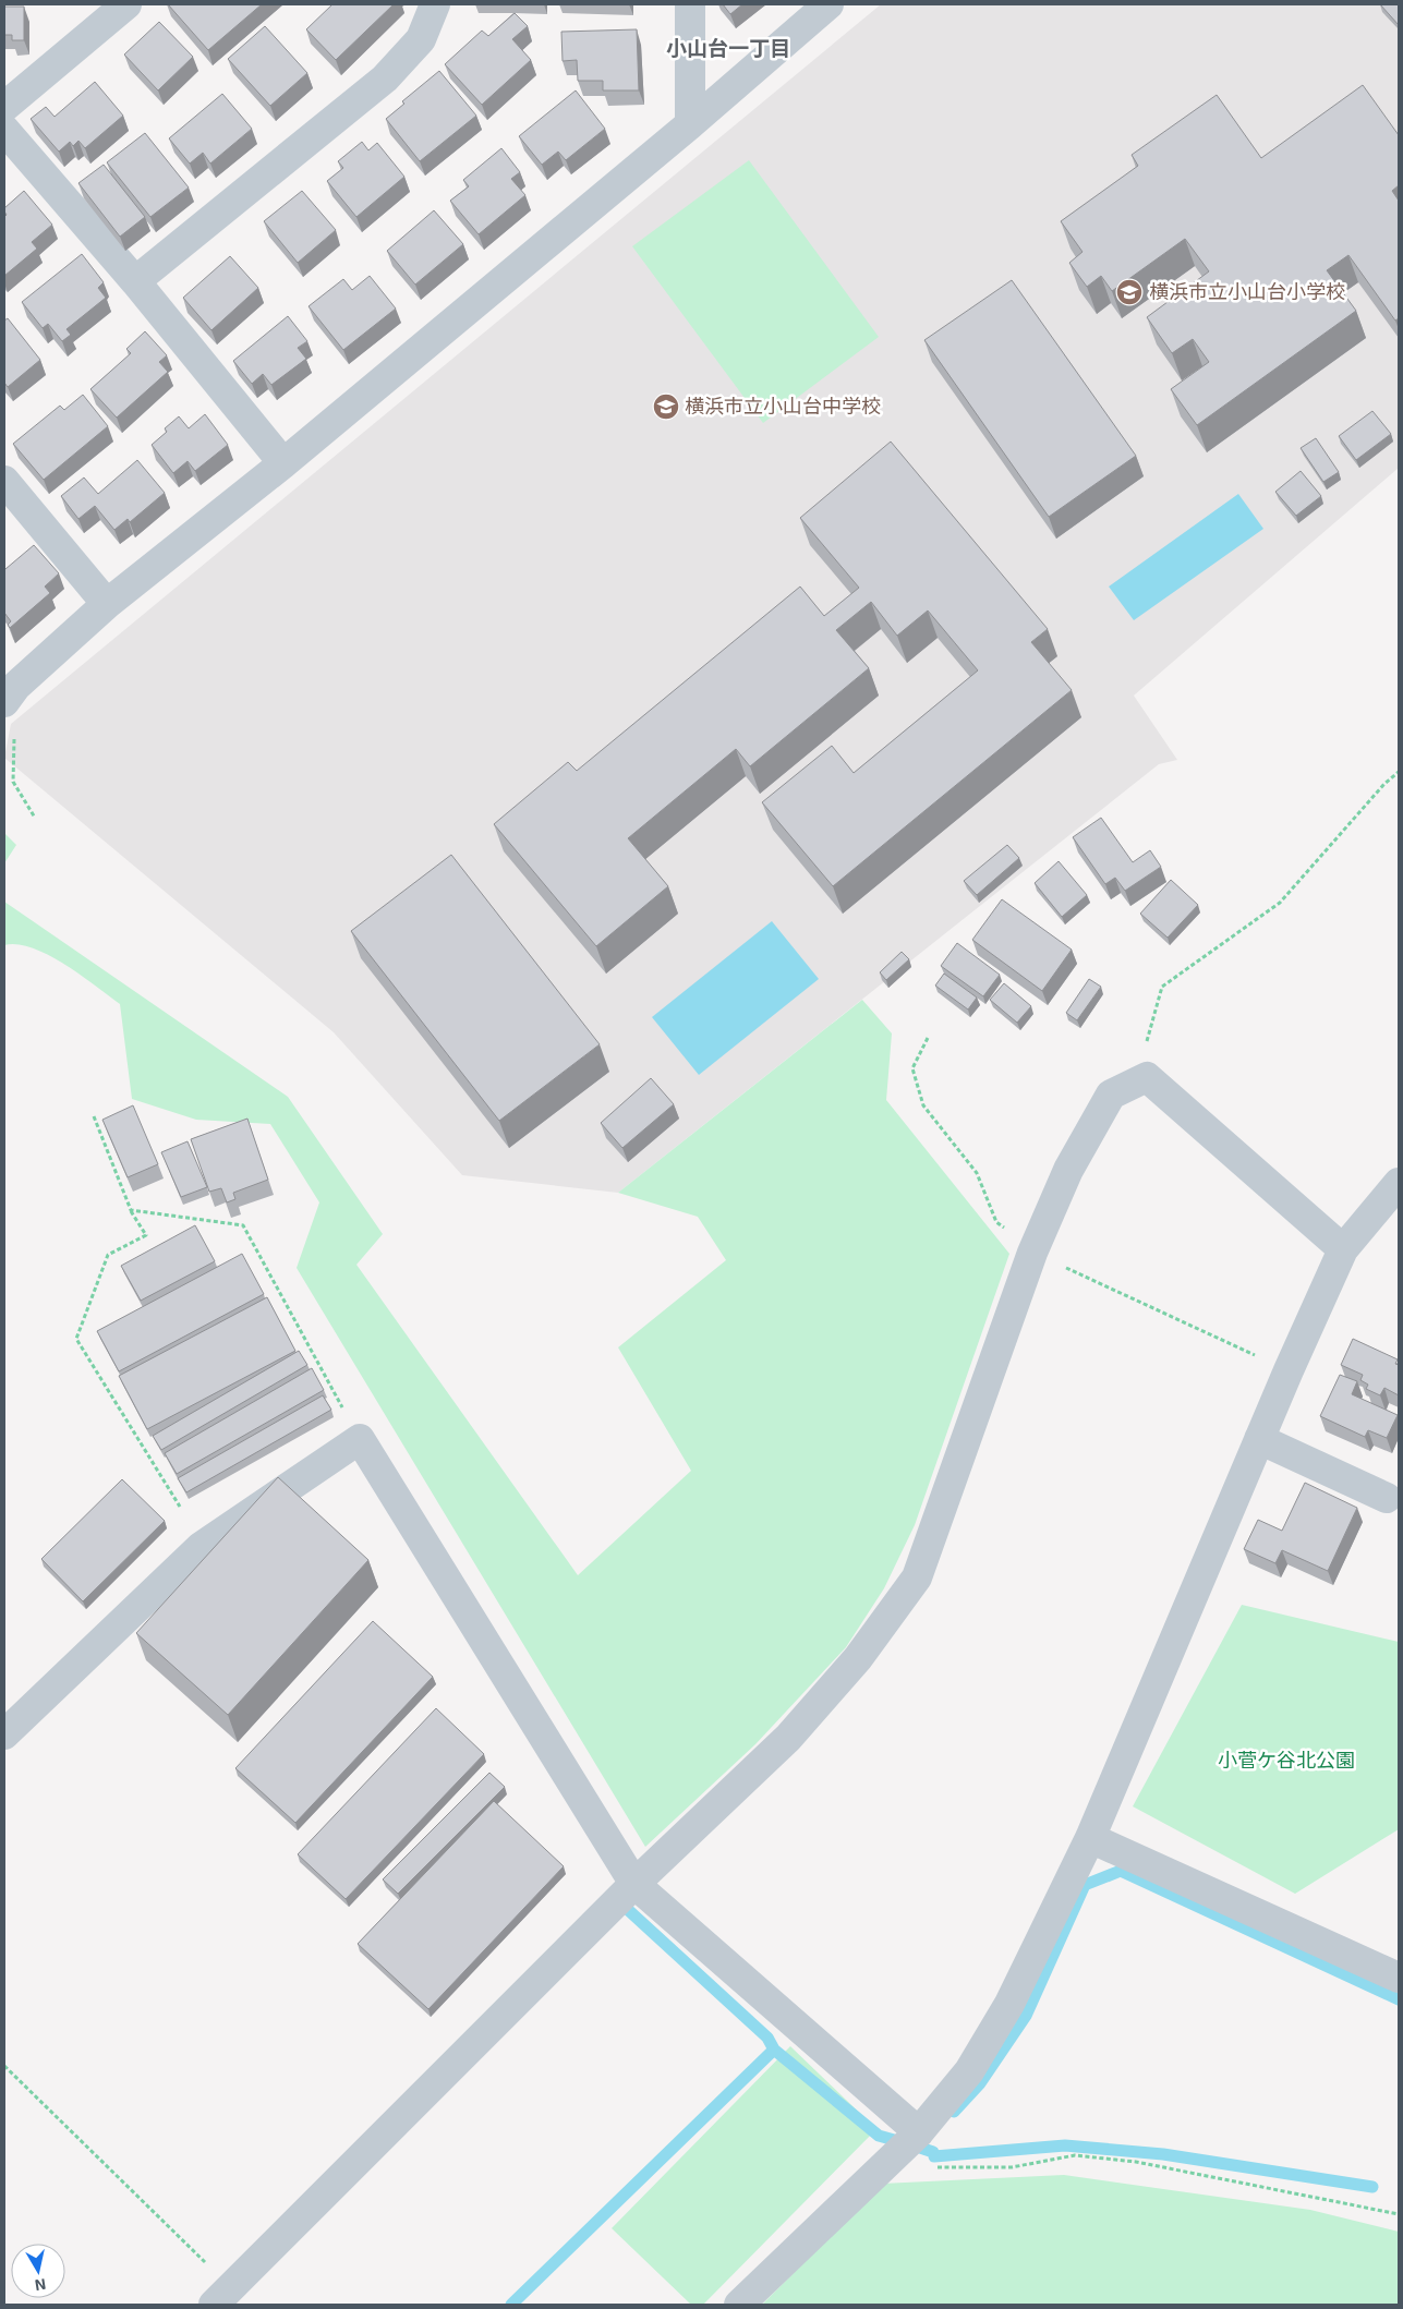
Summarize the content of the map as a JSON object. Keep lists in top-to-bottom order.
{
  "districts": ["小山台一丁目"],
  "parks": ["小菅ケ谷北公園"],
  "places": {
    "school or university": ["横浜市立小山台小学校", "横浜市立小山台中学校"]
  },
  "north": "bottom"
}
